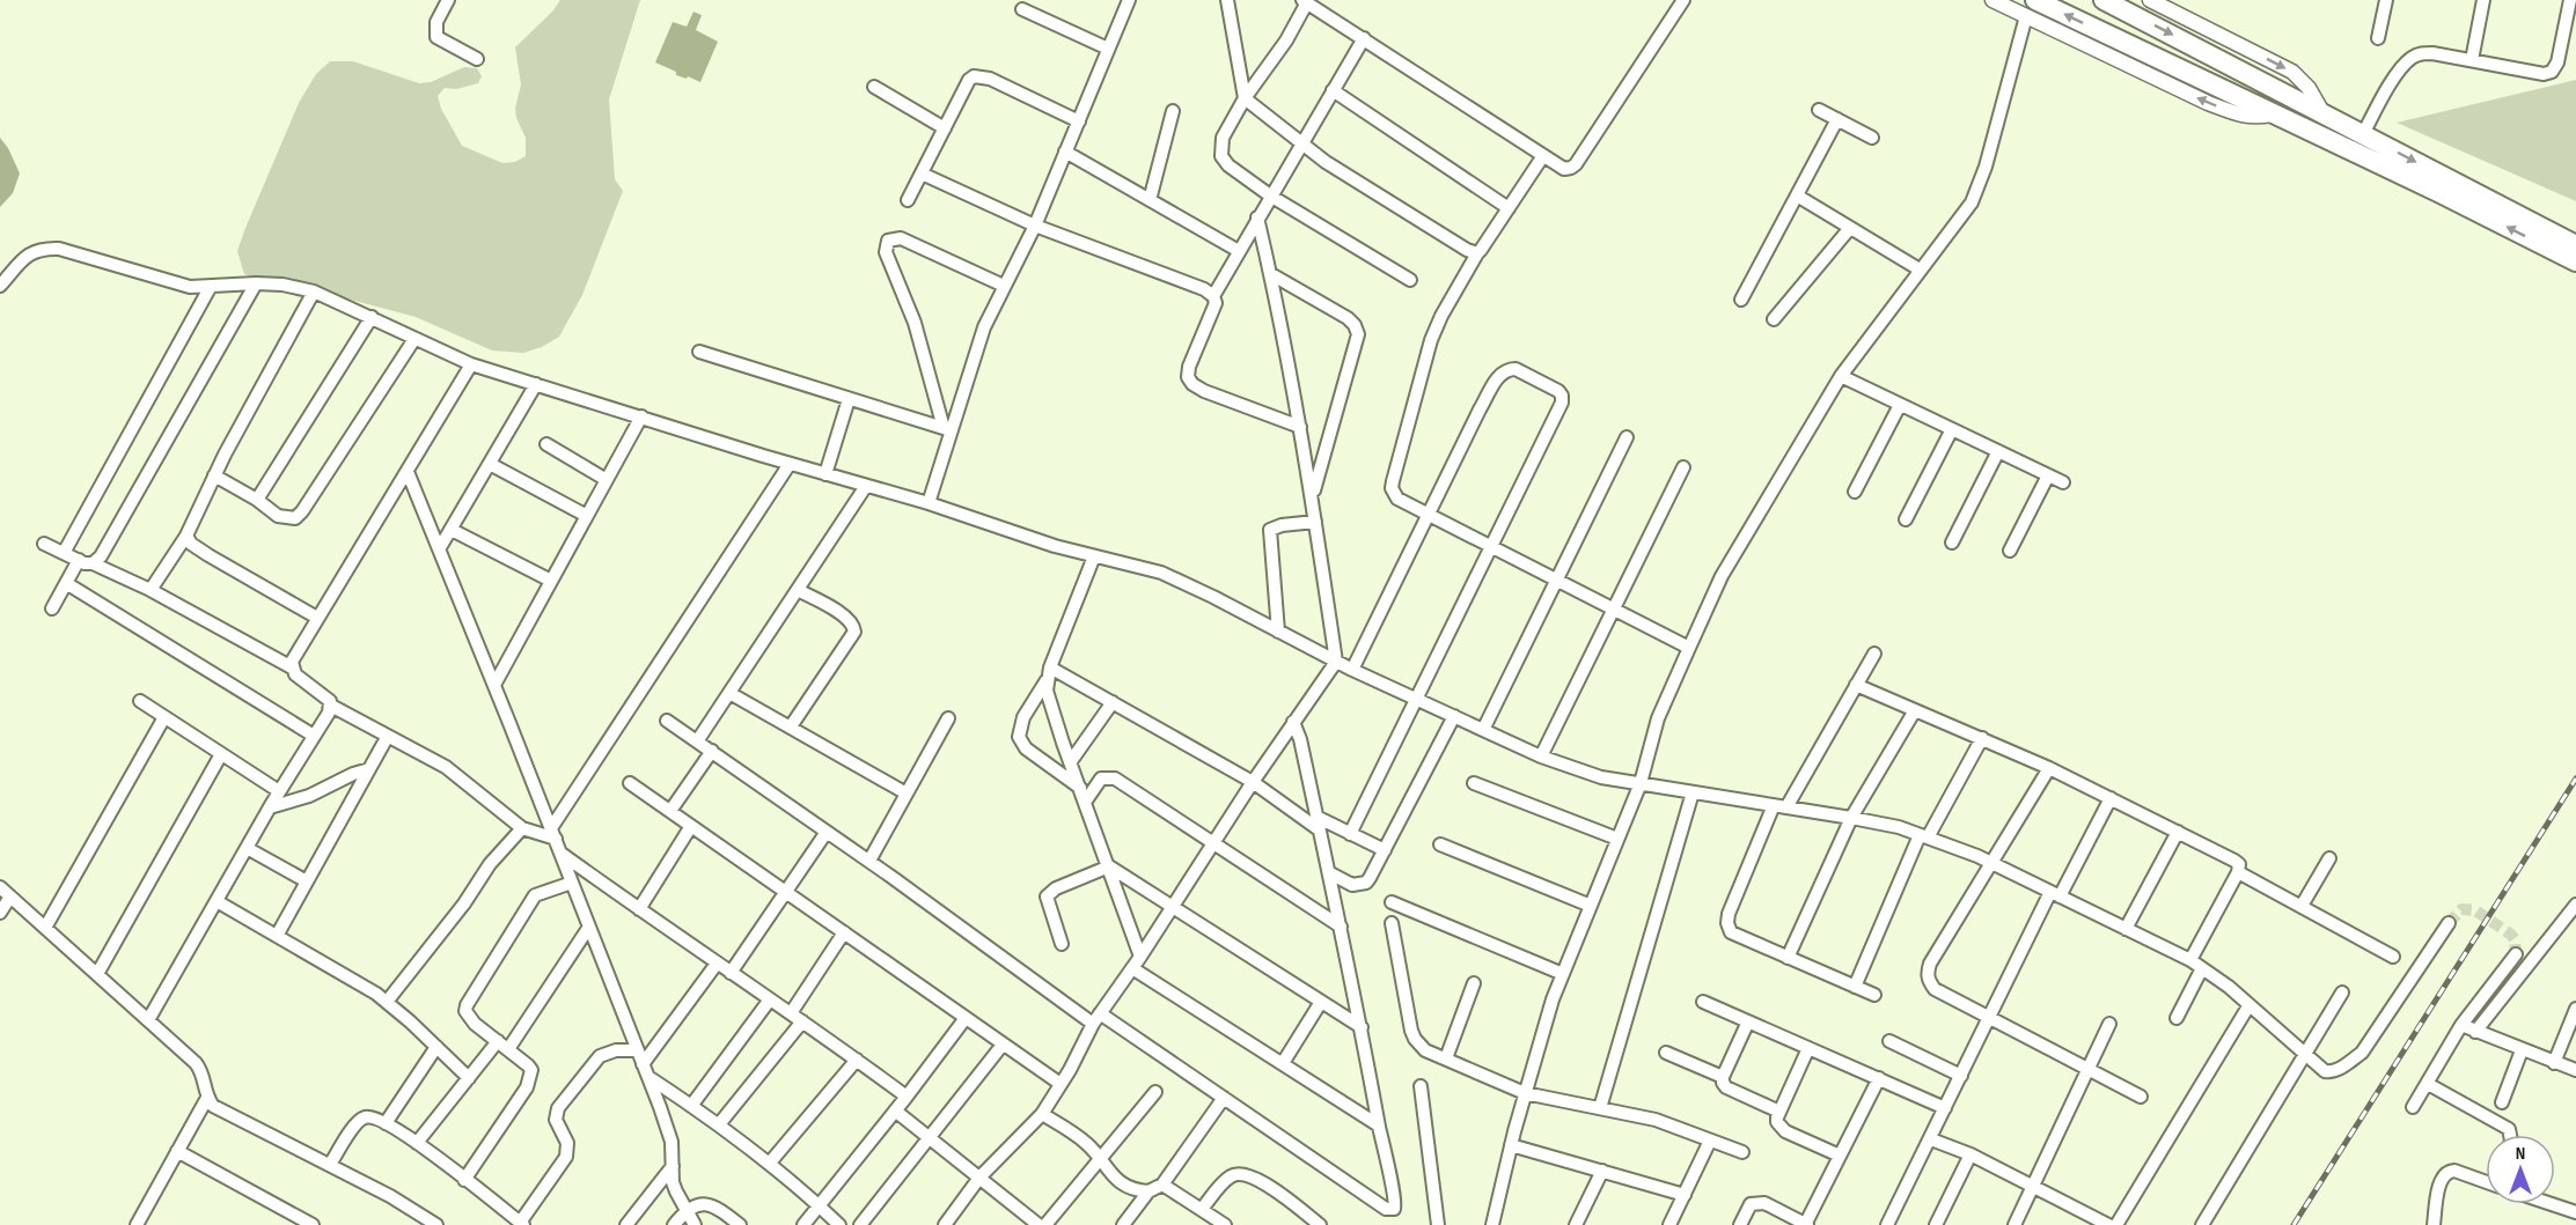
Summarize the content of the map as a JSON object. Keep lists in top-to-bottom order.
{
  "north": "top"
}
